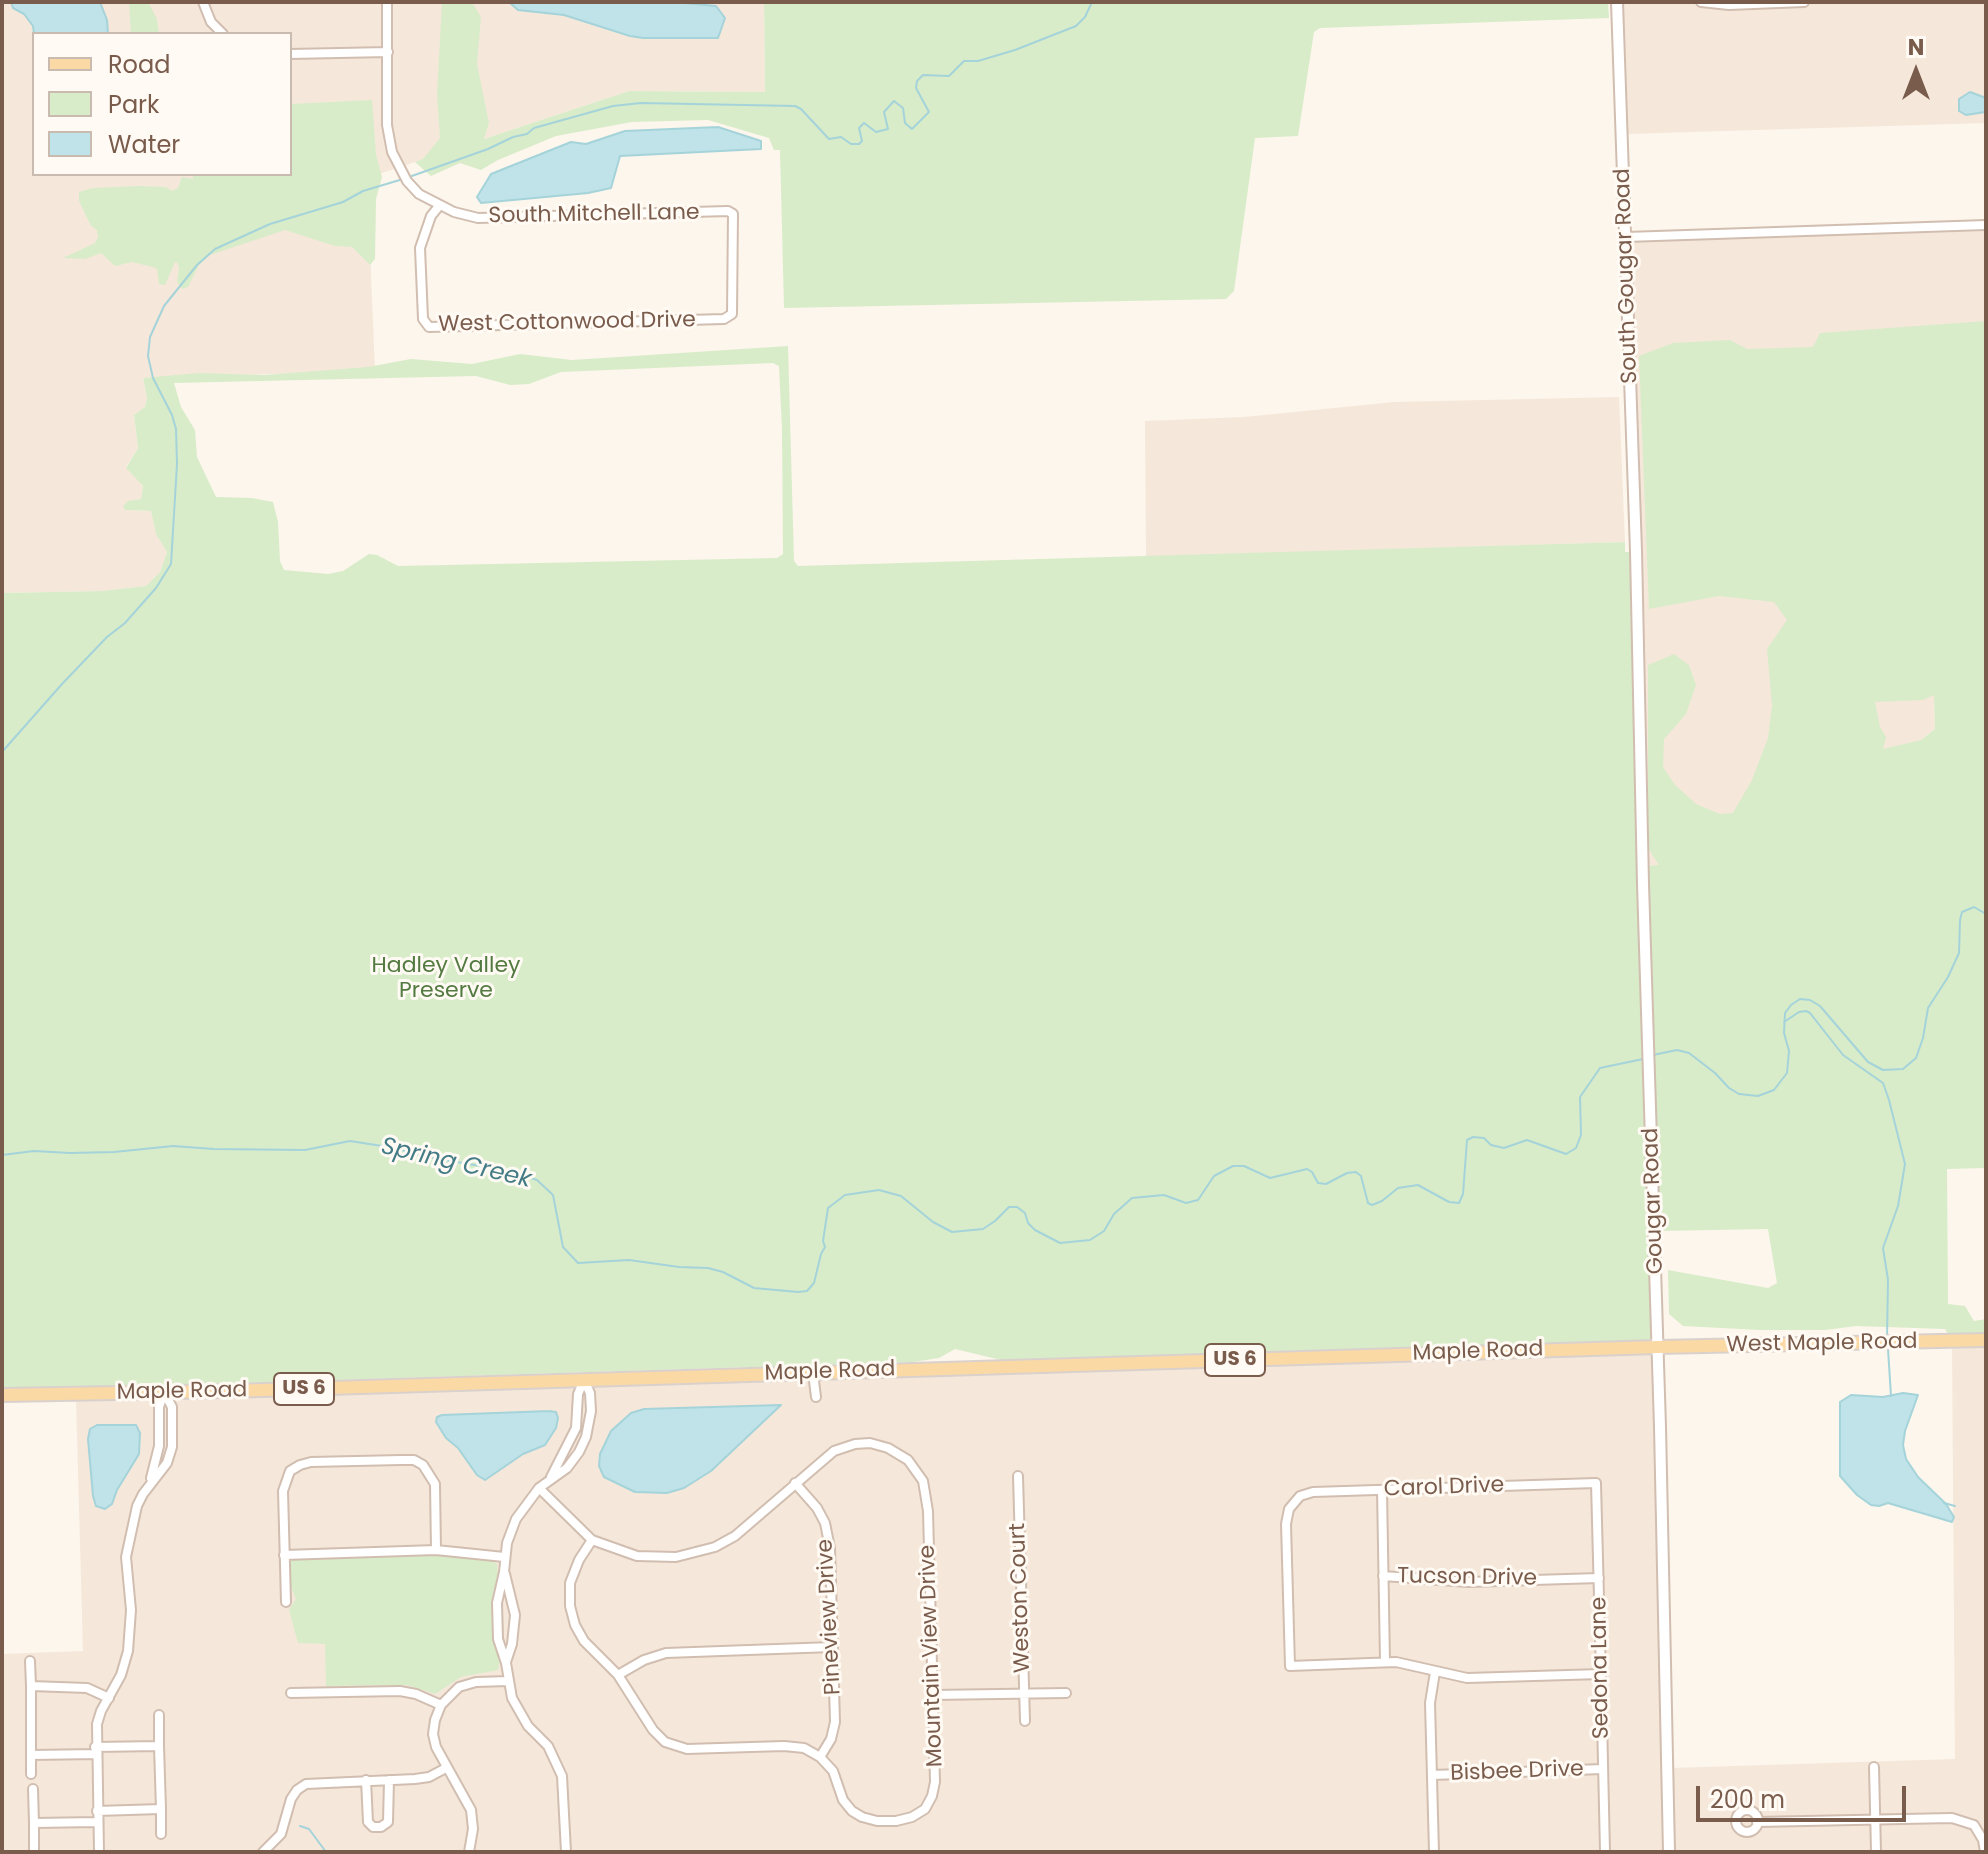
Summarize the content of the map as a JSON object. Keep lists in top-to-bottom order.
{
  "streets": {
    "main road": ["West Maple Road", "Maple Road", "US 6"],
    "street": [
      "South Mitchell Lane",
      "South Gougar Road",
      "West Cottonwood Drive",
      "Gougar Road",
      "Carol Drive",
      "Tucson Drive",
      "Weston Court",
      "Pineview Drive",
      "Mountain View Drive",
      "Sedona Lane",
      "Bisbee Drive"
    ]
  },
  "crossings": [
    ["South Mitchell Lane", "West Cottonwood Drive"],
    ["South Gougar Road", "Gougar Road"],
    ["Gougar Road", "West Maple Road"],
    ["Gougar Road", "Maple Road"],
    ["West Maple Road", "Maple Road"],
    ["Carol Drive", "Sedona Lane"],
    ["Tucson Drive", "Sedona Lane"],
    ["Pineview Drive", "Mountain View Drive"],
    ["Sedona Lane", "Bisbee Drive"]
  ],
  "water": ["Spring Creek"],
  "parks": ["Hadley Valley Preserve"],
  "legend": ["Road", "Park", "Water"],
  "scale_bar": "200 m",
  "north": "top"
}
